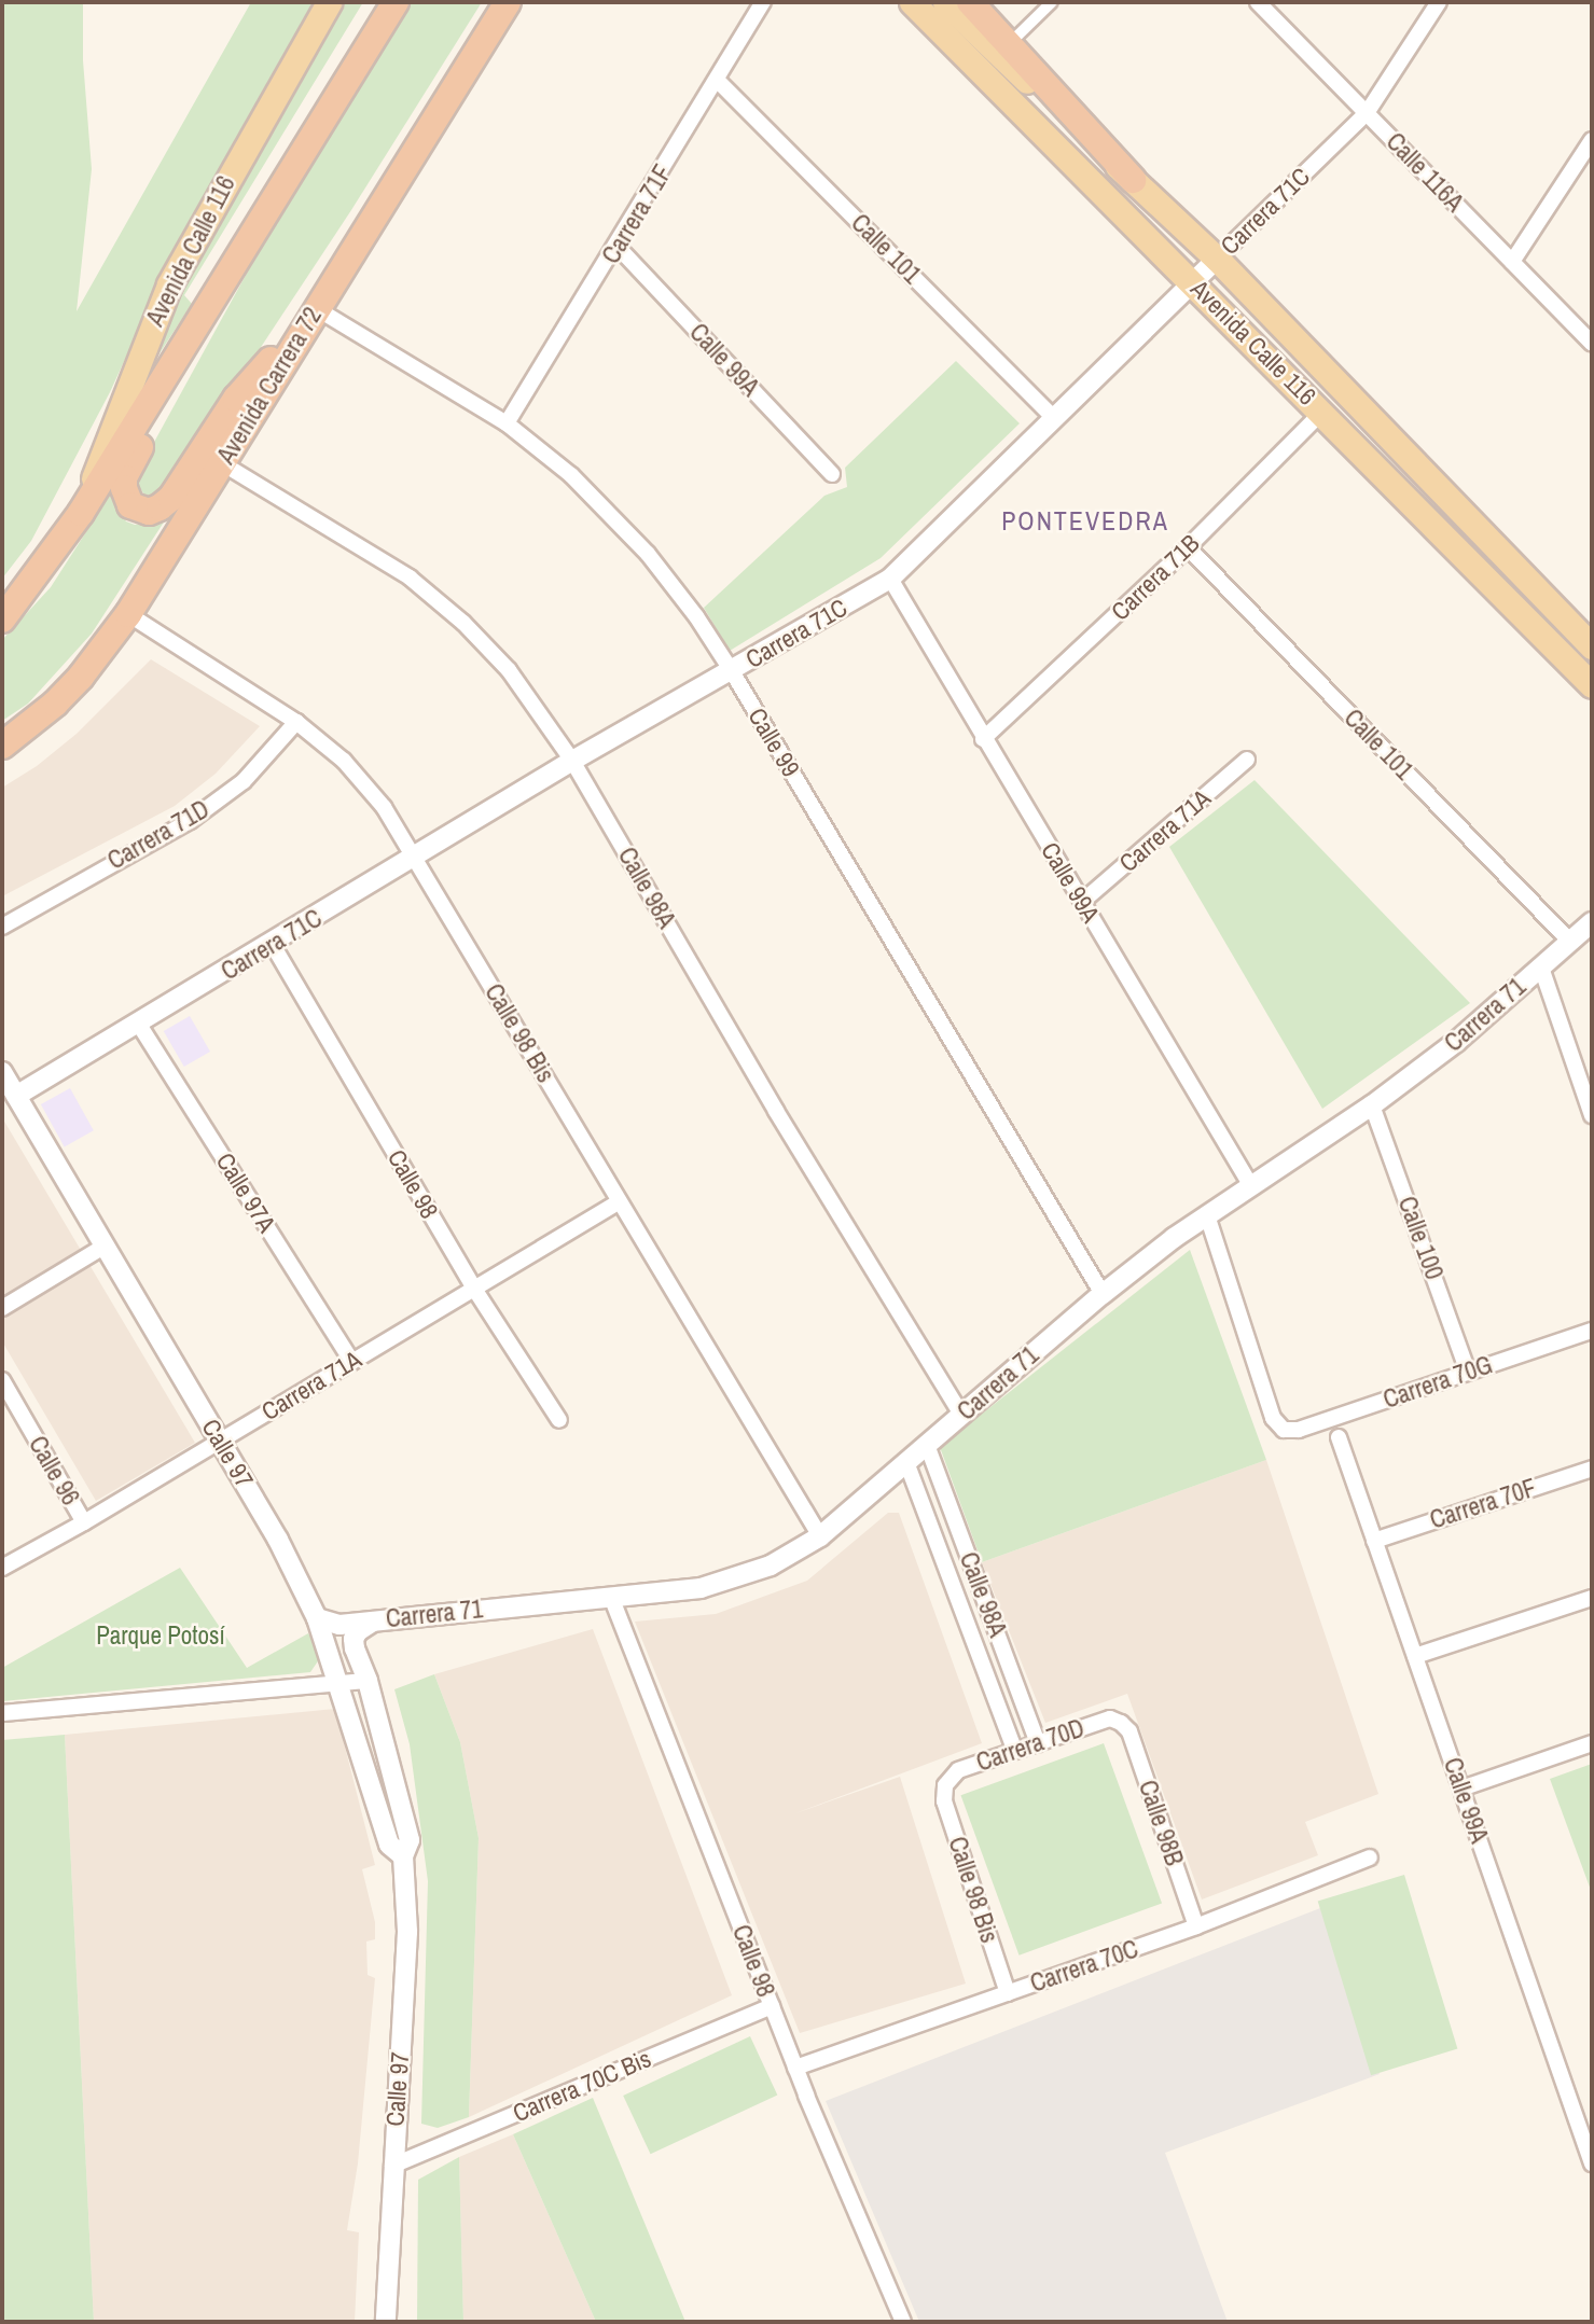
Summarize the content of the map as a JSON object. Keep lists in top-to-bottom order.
{
  "streets": {
    "highway": ["Avenida Carrera 72"],
    "main road": ["Avenida Calle 116"],
    "street": [
      "Calle 116A",
      "Carrera 71C",
      "Carrera 71F",
      "Calle 101",
      "Calle 99A",
      "Carrera 71B",
      "Calle 99",
      "Carrera 71A",
      "Carrera 71D",
      "Calle 98A",
      "Carrera 71",
      "Calle 98 Bis",
      "Calle 98",
      "Calle 97A",
      "Calle 100",
      "Carrera 70G",
      "Calle 97",
      "Calle 96",
      "Carrera 70F",
      "Carrera 70D",
      "Calle 98B",
      "Carrera 70C",
      "Carrera 70C Bis"
    ]
  },
  "crossings": [
    ["Calle 116A", "Carrera 71C"],
    ["Carrera 71C", "Calle 101"],
    ["Carrera 71C", "Avenida Calle 116"],
    ["Carrera 71C", "Calle 99A"],
    ["Carrera 71C", "Calle 99"],
    ["Carrera 71C", "Calle 98A"],
    ["Carrera 71C", "Calle 98 Bis"],
    ["Carrera 71C", "Calle 98"],
    ["Carrera 71C", "Calle 97A"],
    ["Carrera 71C", "Calle 97"],
    ["Carrera 71F", "Calle 101"],
    ["Carrera 71F", "Calle 99A"],
    ["Carrera 71F", "Calle 99"],
    ["Calle 101", "Carrera 71B"],
    ["Calle 101", "Carrera 71"],
    ["Avenida Calle 116", "Carrera 71B"],
    ["Calle 99A", "Carrera 71B"],
    ["Calle 99A", "Carrera 71A"],
    ["Calle 99A", "Carrera 71"],
    ["Calle 99A", "Carrera 70F"],
    ["Avenida Carrera 72", "Calle 99"],
    ["Avenida Carrera 72", "Calle 98A"],
    ["Avenida Carrera 72", "Calle 98 Bis"],
    ["Calle 99", "Carrera 71"],
    ["Carrera 71A", "Calle 98 Bis"],
    ["Carrera 71A", "Calle 98"],
    ["Carrera 71A", "Calle 97A"],
    ["Carrera 71A", "Calle 97"],
    ["Carrera 71A", "Calle 96"],
    ["Carrera 71D", "Calle 98 Bis"],
    ["Calle 98A", "Carrera 71"],
    ["Calle 98A", "Carrera 70D"],
    ["Carrera 71", "Calle 98 Bis"],
    ["Carrera 71", "Calle 98"],
    ["Carrera 71", "Calle 100"],
    ["Carrera 71", "Carrera 70G"],
    ["Carrera 71", "Calle 97"],
    ["Calle 98 Bis", "Carrera 70D"],
    ["Calle 98 Bis", "Carrera 70C"],
    ["Calle 98", "Carrera 70C"],
    ["Calle 98", "Carrera 70C Bis"],
    ["Calle 100", "Carrera 70G"],
    ["Calle 97", "Carrera 70C Bis"],
    ["Carrera 70D", "Calle 98B"],
    ["Calle 98B", "Carrera 70C"]
  ],
  "districts": ["PONTEVEDRA"],
  "parks": ["Parque Potosí"]
}
